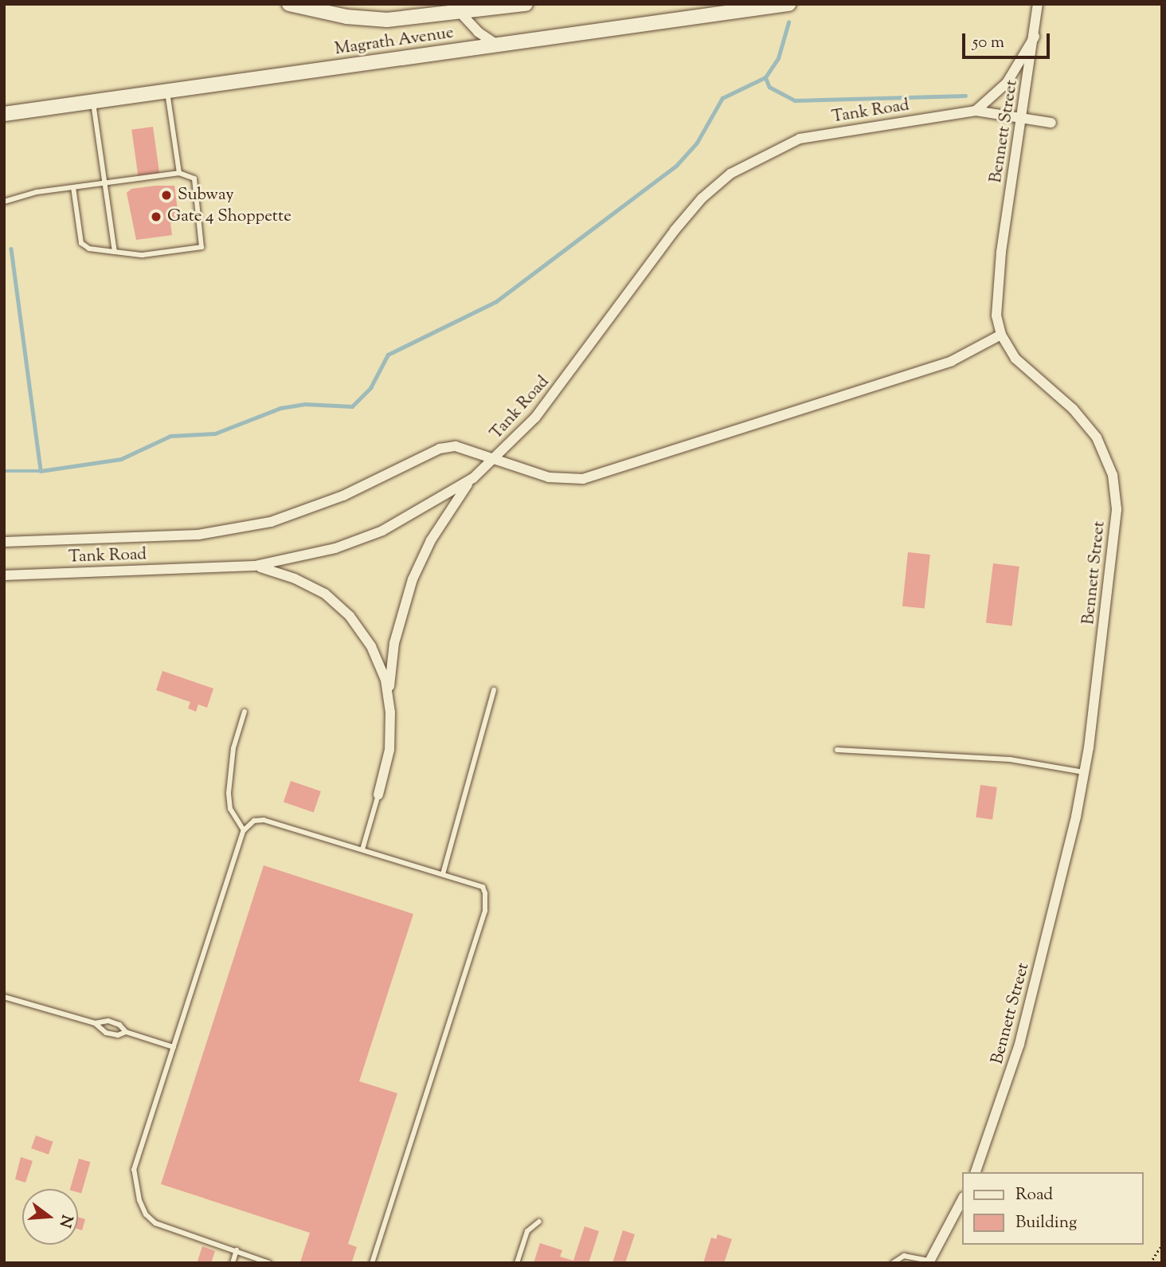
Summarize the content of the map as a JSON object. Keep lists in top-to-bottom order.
{
  "streets": {
    "main road": ["Magrath Avenue"],
    "street": ["Tank Road", "Bennett Street"]
  },
  "crossings": [
    ["Tank Road", "Bennett Street"]
  ],
  "places": ["Subway", "Gate 4 Shoppette"],
  "legend": ["Road", "Building"],
  "scale_bar": "50 m",
  "north": "right"
}
